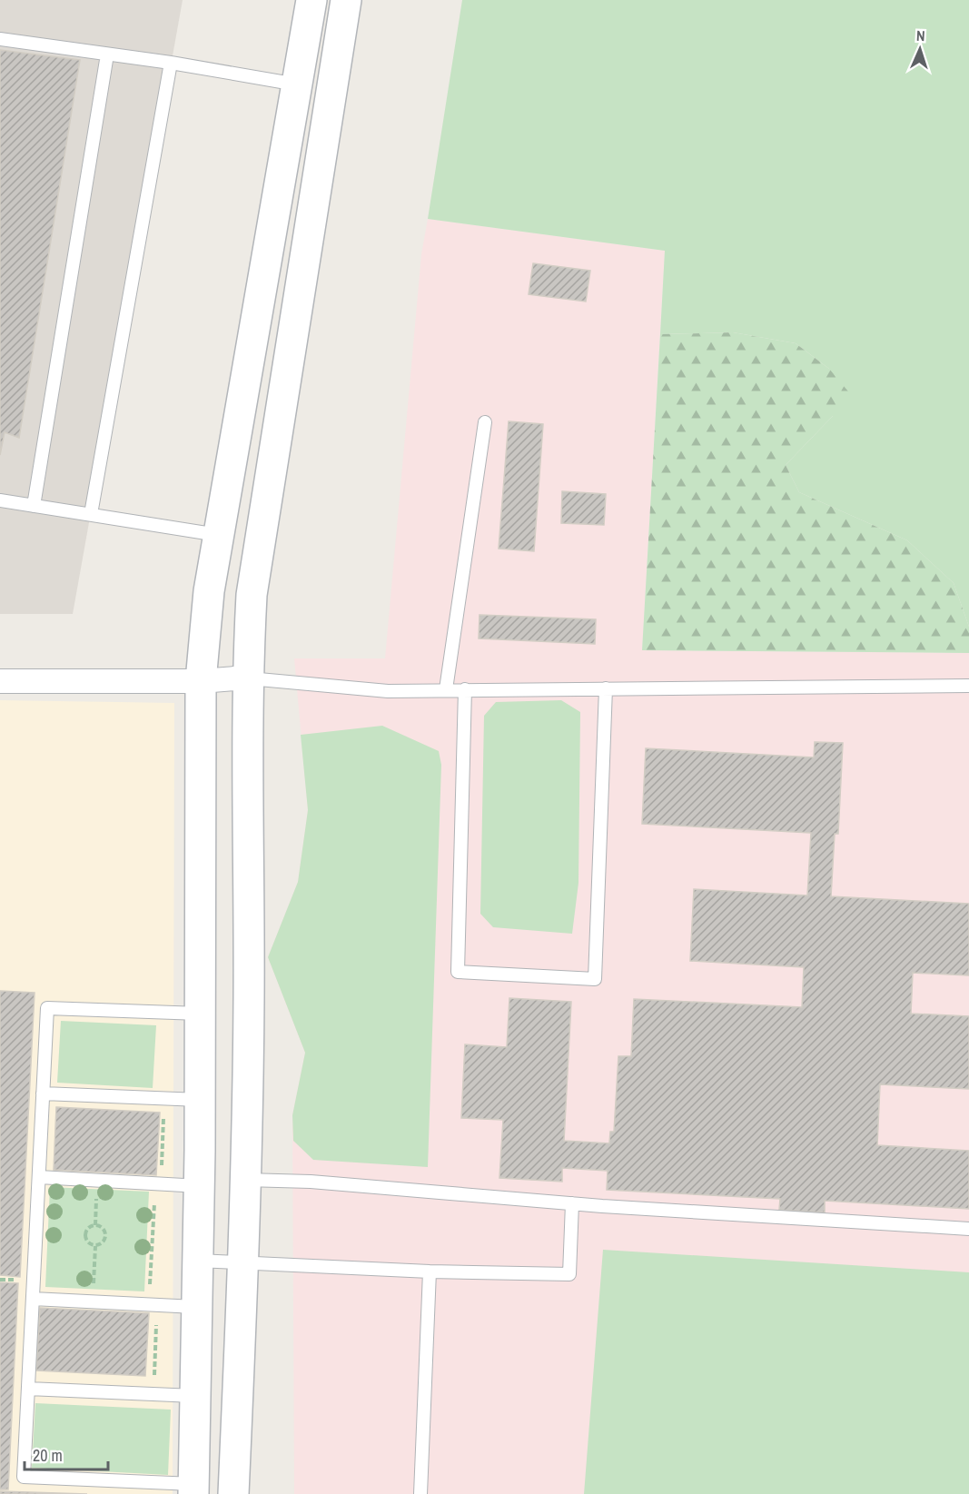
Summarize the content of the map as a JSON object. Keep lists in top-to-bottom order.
{
  "scale_bar": "20 m",
  "north": "top"
}
